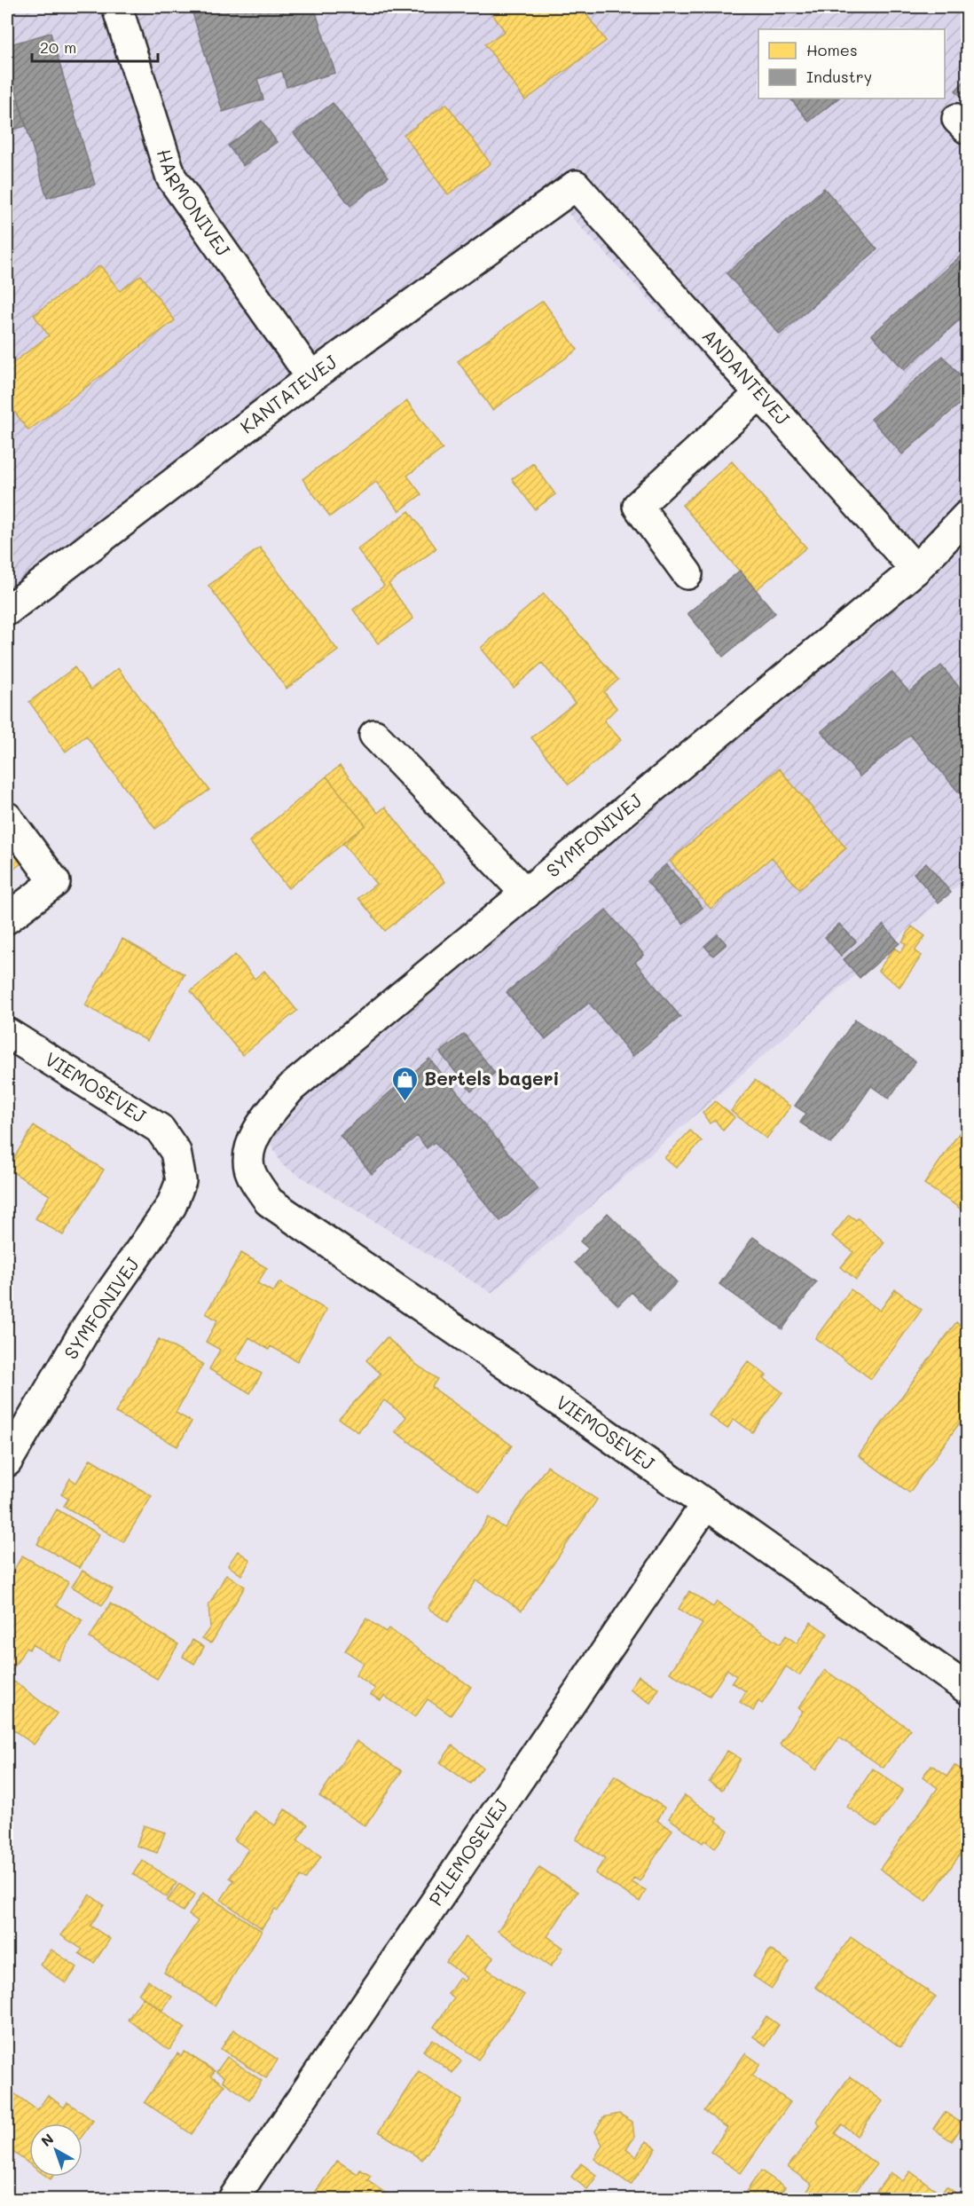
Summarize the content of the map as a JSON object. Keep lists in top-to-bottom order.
{
  "streets": {
    "street": [
      "HARMONIVEJ",
      "ANDANTEVEJ",
      "KANTATEVEJ",
      "SYMFONIVEJ",
      "VIEMOSEVEJ",
      "PILEMOSEVEJ"
    ]
  },
  "crossings": [
    ["HARMONIVEJ", "KANTATEVEJ"],
    ["ANDANTEVEJ", "KANTATEVEJ"],
    ["ANDANTEVEJ", "SYMFONIVEJ"],
    ["SYMFONIVEJ", "VIEMOSEVEJ"],
    ["VIEMOSEVEJ", "PILEMOSEVEJ"]
  ],
  "places": {
    "shop": ["Bertels bageri"]
  },
  "legend": ["Homes", "Industry"],
  "scale_bar": "20 m",
  "north": "top left"
}
